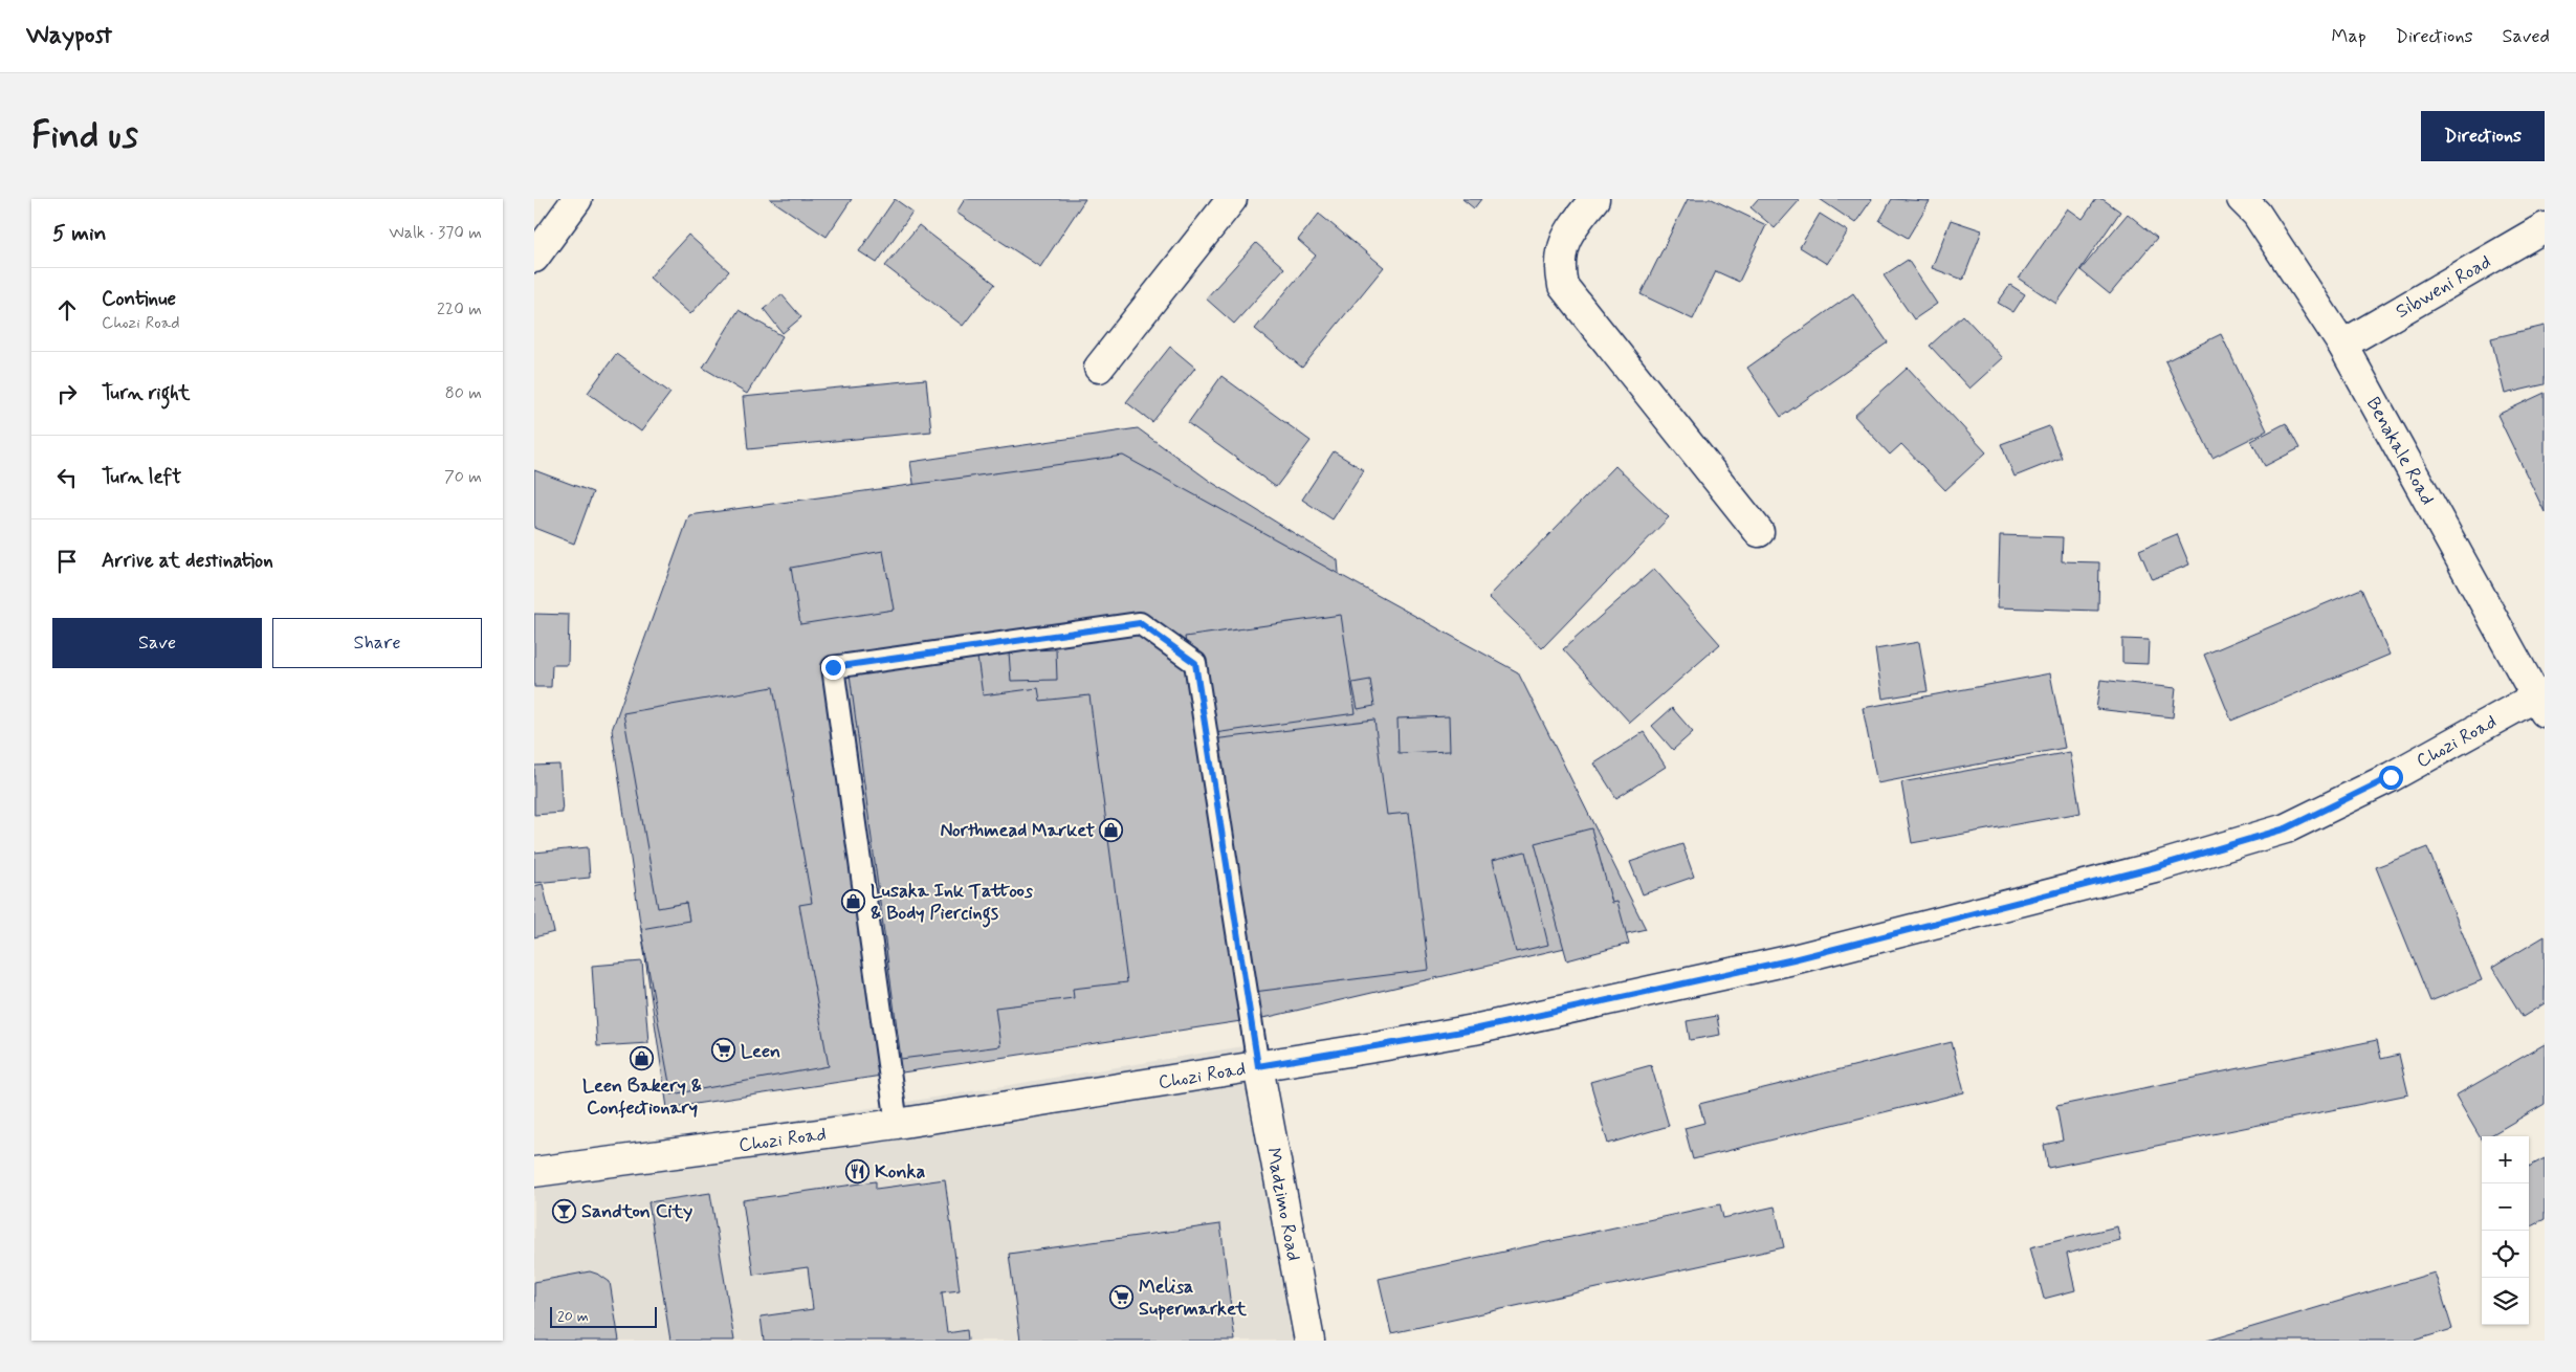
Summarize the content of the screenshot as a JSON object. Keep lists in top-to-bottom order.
{
  "streets": {
    "street": [
      "Sibweni Road",
      "Benakale Road",
      "Chozi Road",
      "Madzimo Road"
    ]
  },
  "crossings": [
    ["Sibweni Road", "Benakale Road"],
    ["Benakale Road", "Chozi Road"],
    ["Chozi Road", "Madzimo Road"]
  ],
  "places": {
    "shop": ["Northmead Market", "Lusaka Ink Tattoos & Body Piercings", "Leen Bakery & Confectionary"],
    "supermarket": ["Leen", "Melisa Supermarket"],
    "restaurant": ["Konka"],
    "bar": ["Sandton City"]
  },
  "scale_bar": "20 m",
  "page": {
    "header": "Waypost",
    "nav": ["Map", "Directions", "Saved"],
    "buttons": [
      "Directions",
      ["Save", "Share"]
    ],
    "title": "Find us",
    "heading": ["5 min", "Walk · 370 m"],
    "list": [
      ["Continue", "Chozi Road", "220 m"],
      ["Turn right", "80 m"],
      ["Turn left", "70 m"],
      "Arrive at destination"
    ],
    "map_buttons": ["+", "−"],
    "scale": "20 m"
  }
}
